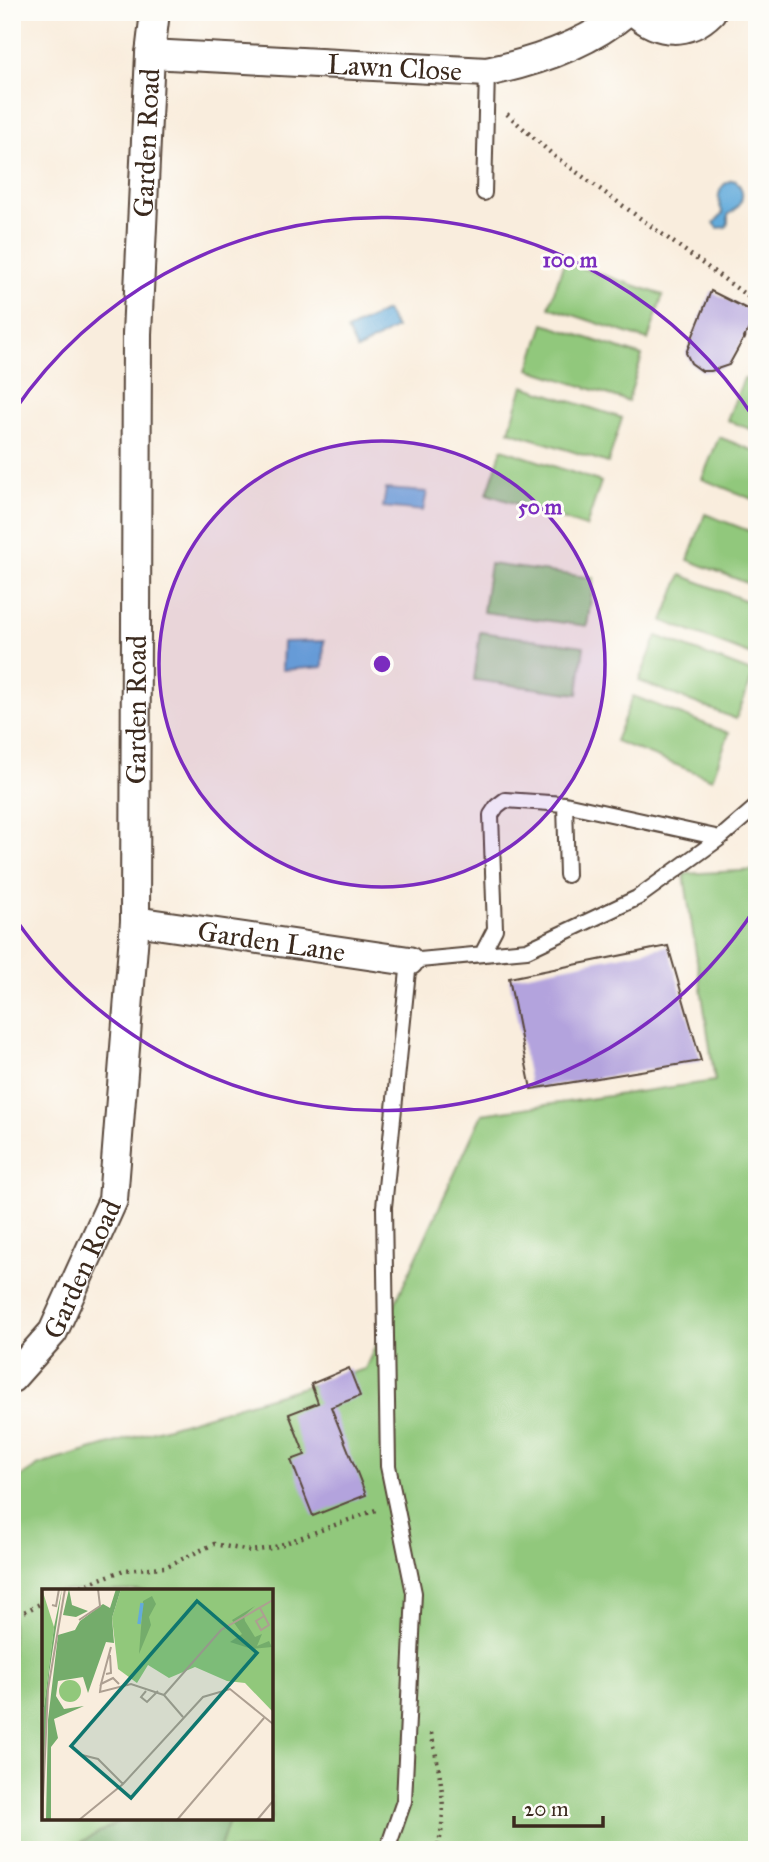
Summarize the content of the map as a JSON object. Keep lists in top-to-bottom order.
{
  "streets": {
    "street": ["Lawn Close", "Garden Road", "Garden Lane"]
  },
  "crossings": [
    ["Lawn Close", "Garden Road"],
    ["Garden Road", "Garden Lane"]
  ],
  "scale_bar": "20 m",
  "rings": ["100 m", "50 m"]
}
